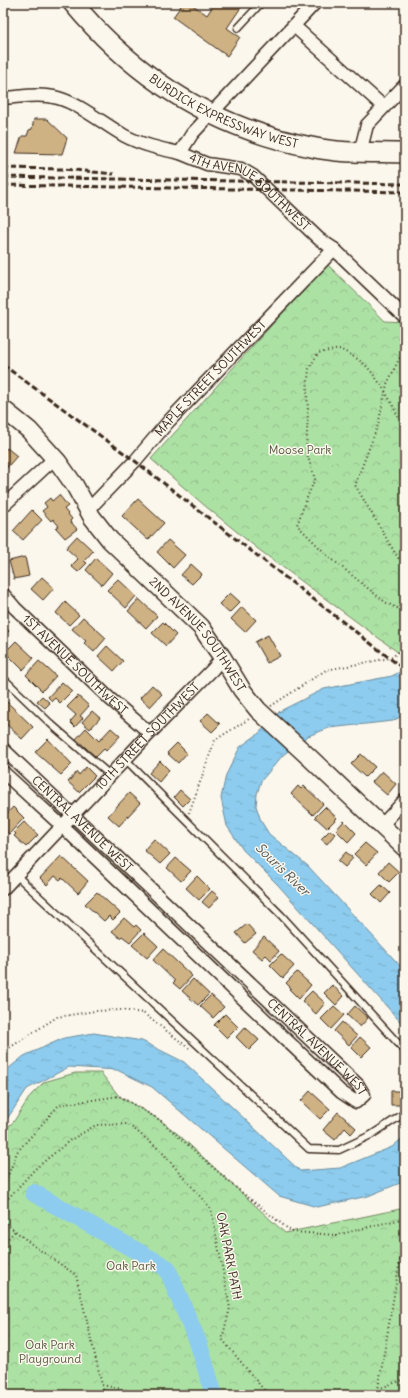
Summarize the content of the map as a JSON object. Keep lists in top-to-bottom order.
{
  "streets": {
    "main road": ["BURDICK EXPRESSWAY WEST"],
    "street": [
      "4TH AVENUE SOUTHWEST",
      "MAPLE STREET SOUTHWEST",
      "2ND AVENUE SOUTHWEST",
      "1ST AVENUE SOUTHWEST",
      "10TH STREET SOUTHWEST",
      "CENTRAL AVENUE WEST"
    ],
    "path": ["OAK PARK PATH"]
  },
  "crossings": [
    ["4TH AVENUE SOUTHWEST", "MAPLE STREET SOUTHWEST"],
    ["MAPLE STREET SOUTHWEST", "2ND AVENUE SOUTHWEST"],
    ["2ND AVENUE SOUTHWEST", "10TH STREET SOUTHWEST"],
    ["1ST AVENUE SOUTHWEST", "10TH STREET SOUTHWEST"],
    ["10TH STREET SOUTHWEST", "CENTRAL AVENUE WEST"]
  ],
  "water": ["Souris River"],
  "parks": ["Moose Park", "Oak Park", "Oak Park Playground"]
}
